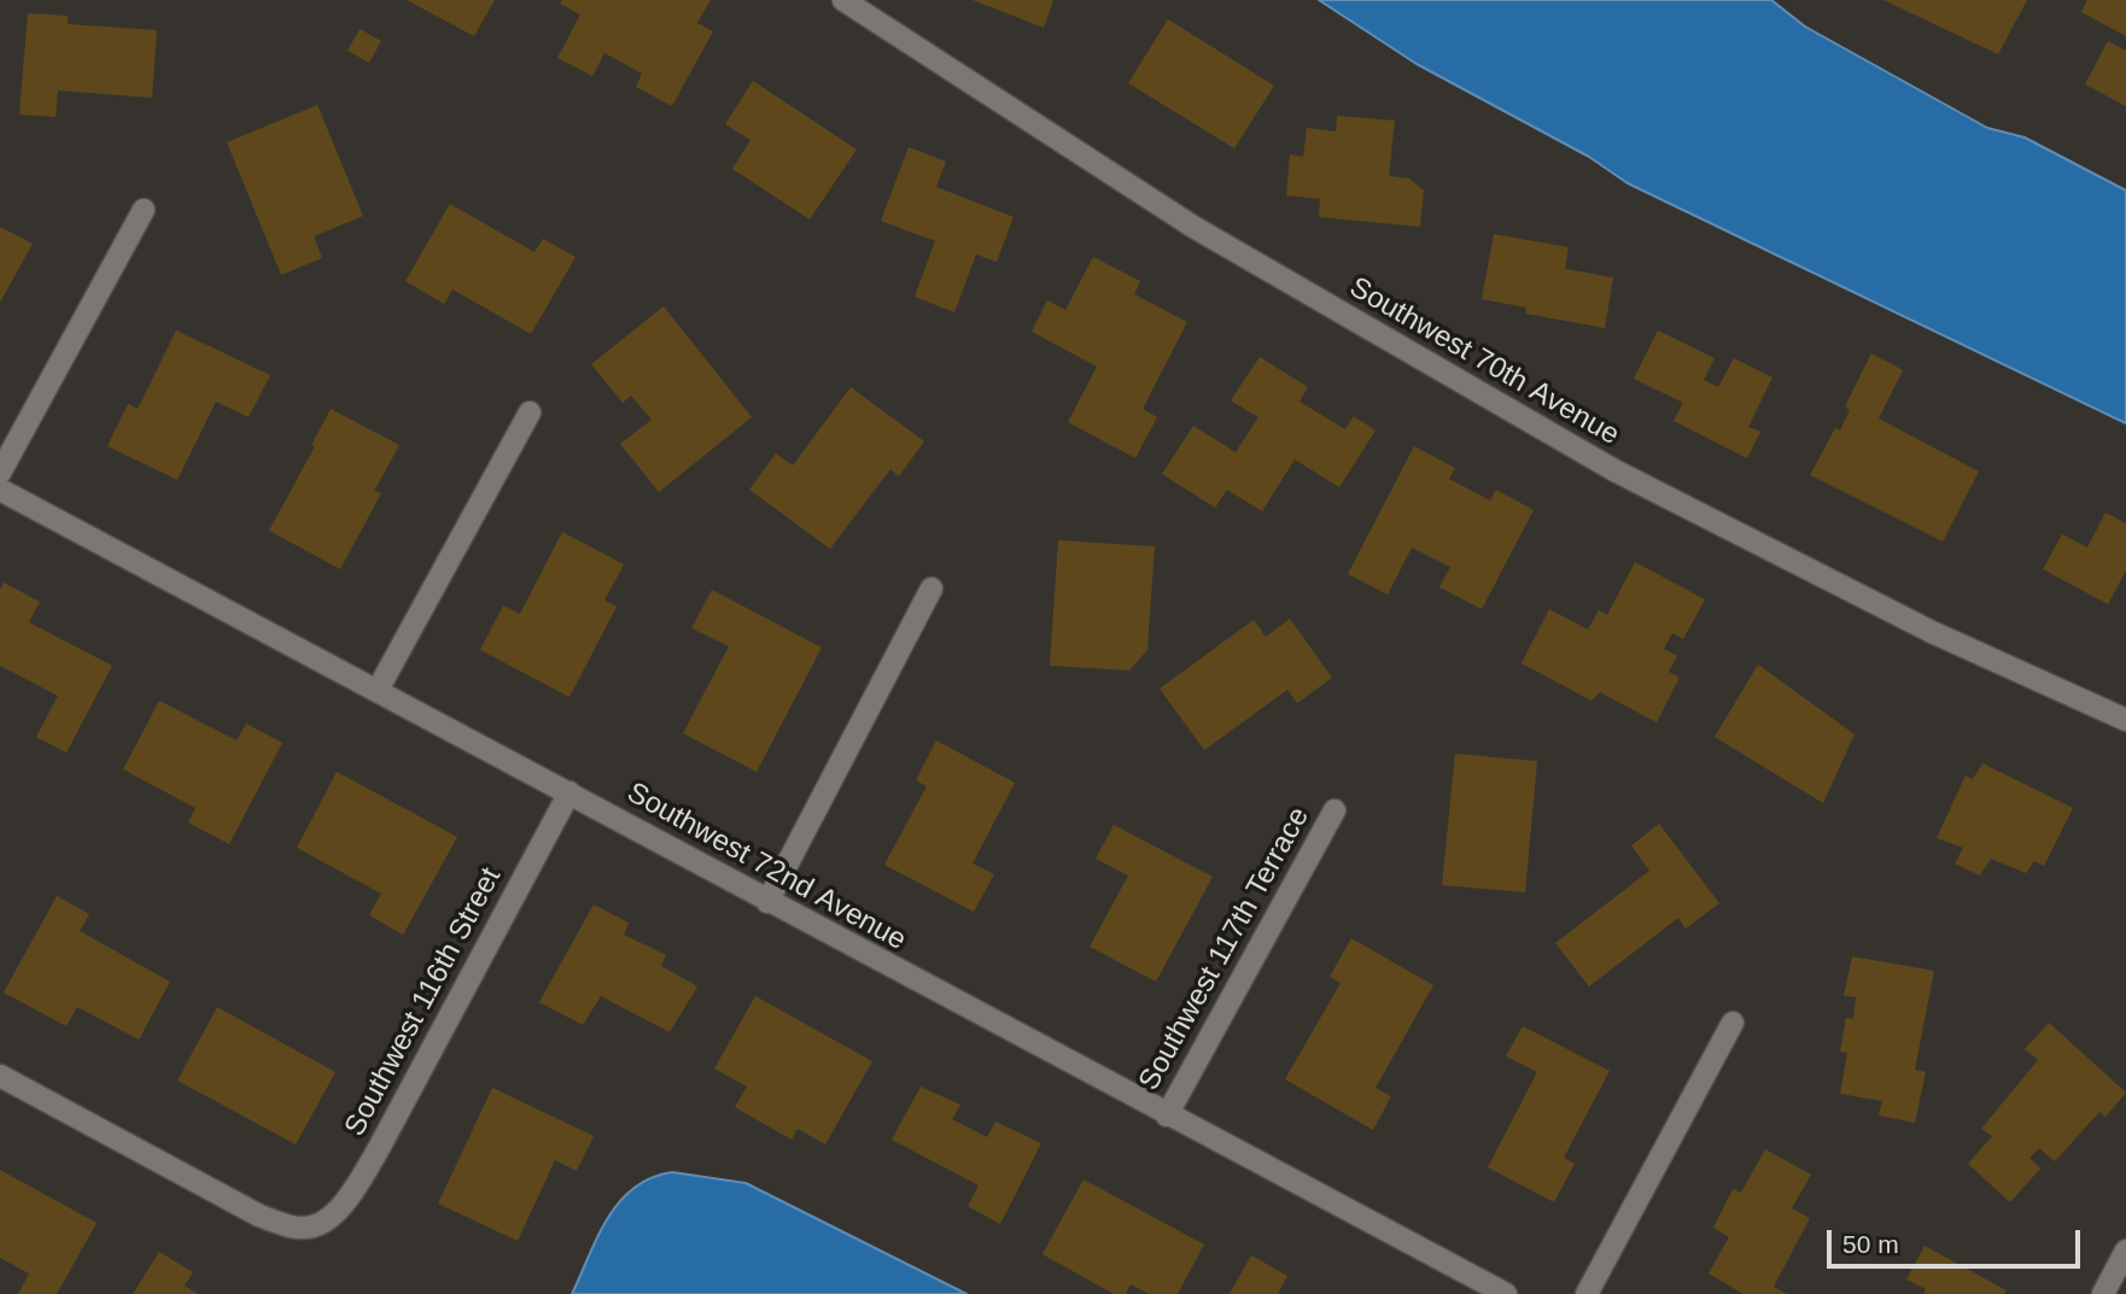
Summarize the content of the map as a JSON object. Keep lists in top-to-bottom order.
{
  "streets": {
    "street": [
      "Southwest 70th Avenue",
      "Southwest 72nd Avenue",
      "Southwest 117th Terrace",
      "Southwest 116th Street"
    ]
  },
  "crossings": [
    ["Southwest 72nd Avenue", "Southwest 117th Terrace"],
    ["Southwest 72nd Avenue", "Southwest 116th Street"]
  ],
  "scale_bar": "50 m"
}
